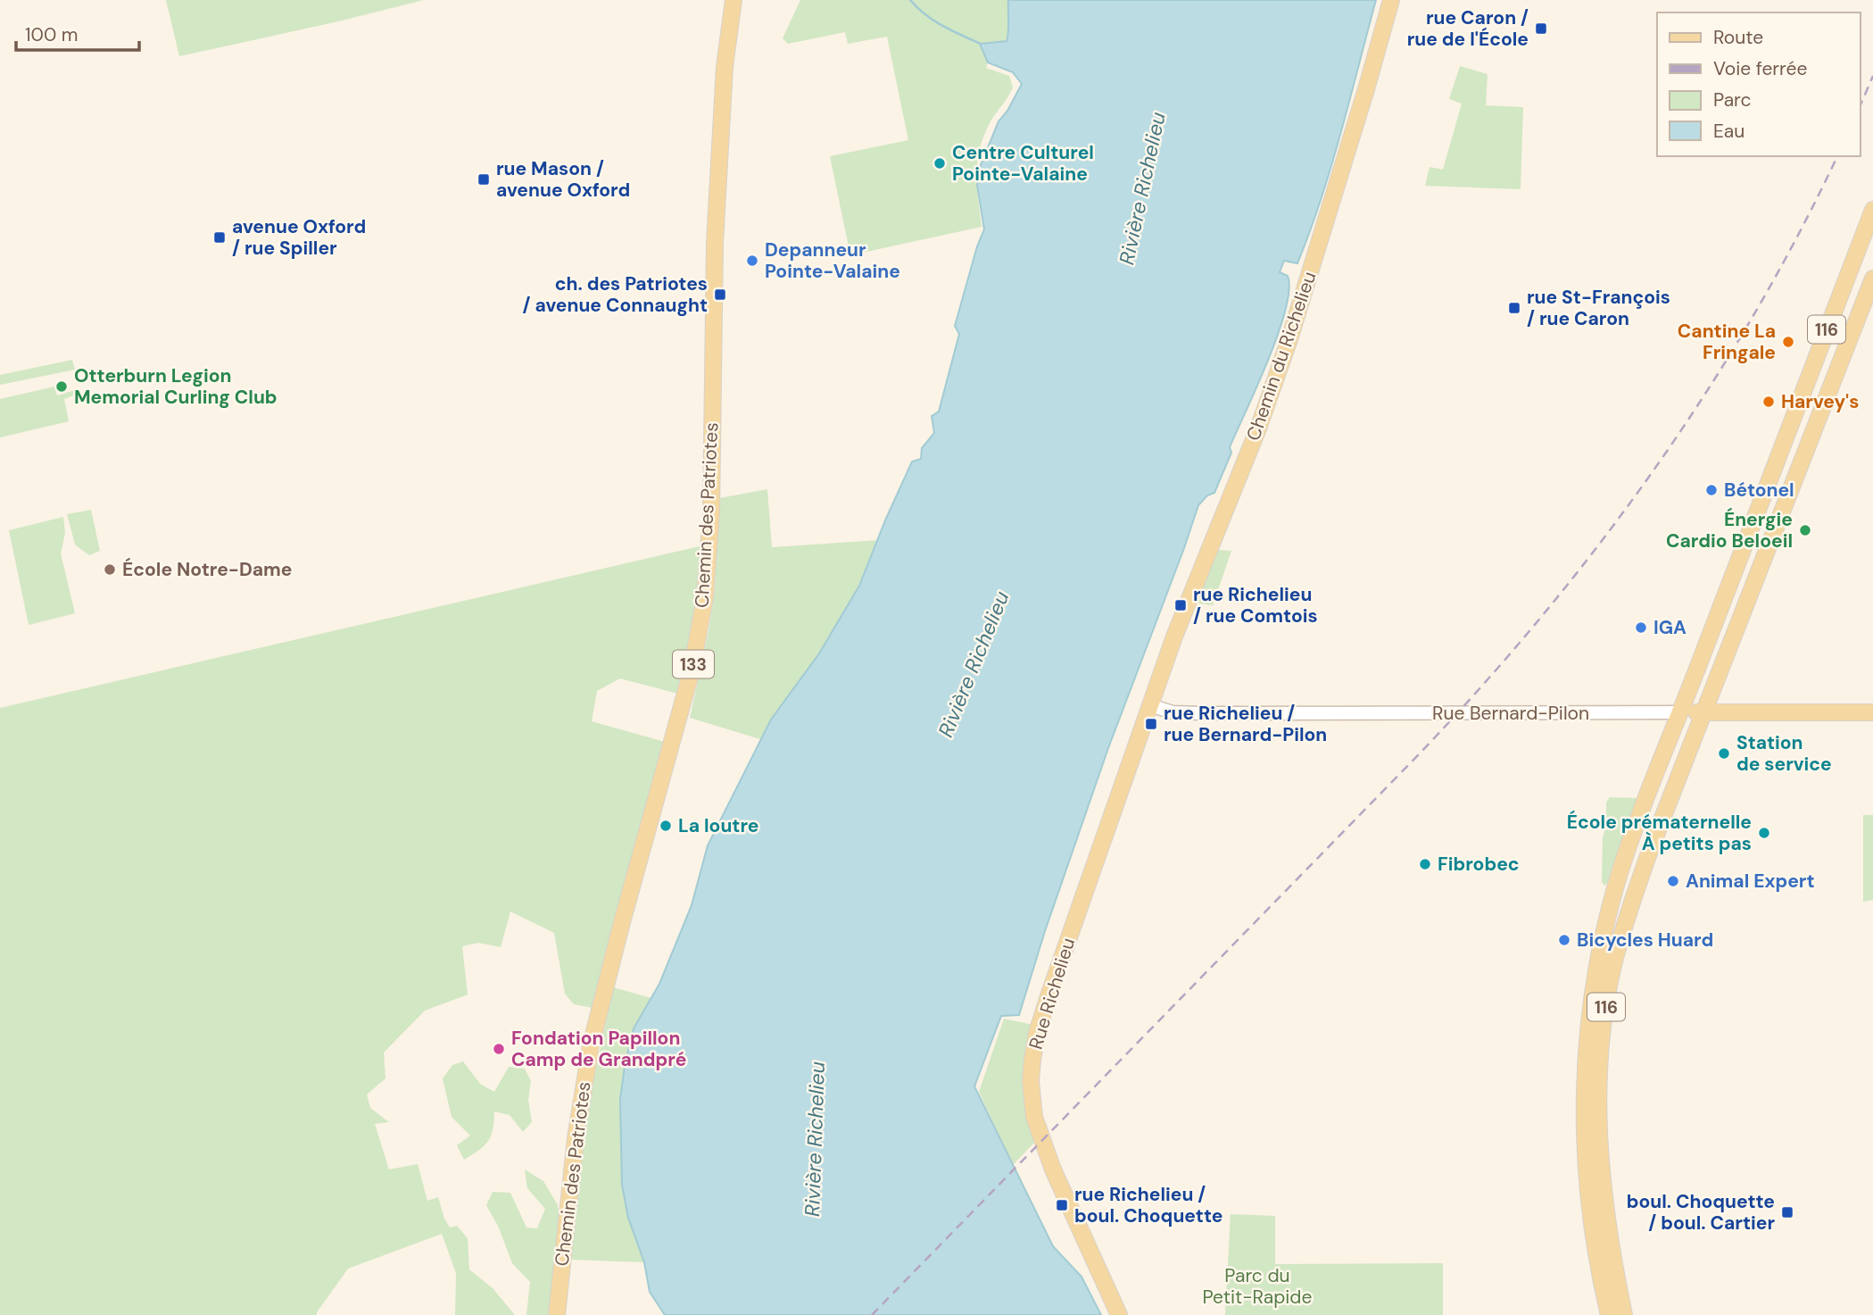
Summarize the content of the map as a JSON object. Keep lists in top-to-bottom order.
{
  "streets": {
    "main road": [
      "116",
      "Chemin du Richelieu",
      "Chemin des Patriotes",
      "133",
      "Rue Bernard-Pilon",
      "Rue Richelieu"
    ]
  },
  "crossings": [
    ["116", "Rue Bernard-Pilon"],
    ["Chemin du Richelieu", "Rue Bernard-Pilon"],
    ["Chemin du Richelieu", "Rue Richelieu"],
    ["Rue Bernard-Pilon", "Rue Richelieu"]
  ],
  "water": ["Rivière Richelieu"],
  "parks": ["Parc du Petit-Rapide"],
  "places": {
    "transit": [
      "rue Caron / rue de l'École",
      "rue Mason / avenue Oxford",
      "avenue Oxford / rue Spiller",
      "ch. des Patriotes / avenue Connaught",
      "rue St-François / rue Caron",
      "rue Richelieu / rue Comtois",
      "rue Richelieu / rue Bernard-Pilon",
      "rue Richelieu / boul. Choquette",
      "boul. Choquette / boul. Cartier"
    ],
    "other": [
      "Centre Culturel Pointe-Valaine",
      "Depanneur Pointe-Valaine",
      "Cantine La Fringale",
      "Otterburn Legion Memorial Curling Club",
      "Harvey's",
      "Bétonel",
      "Énergie Cardio Beloeil",
      "École Notre-Dame",
      "IGA",
      "Station de service",
      "La loutre",
      "École prématernelle À petits pas",
      "Fibrobec",
      "Animal Expert",
      "Bicycles Huard",
      "Fondation Papillon Camp de Grandpré"
    ]
  },
  "legend": [
    "Route",
    "Voie ferrée",
    "Parc",
    "Eau"
  ],
  "scale_bar": "100 m"
}
